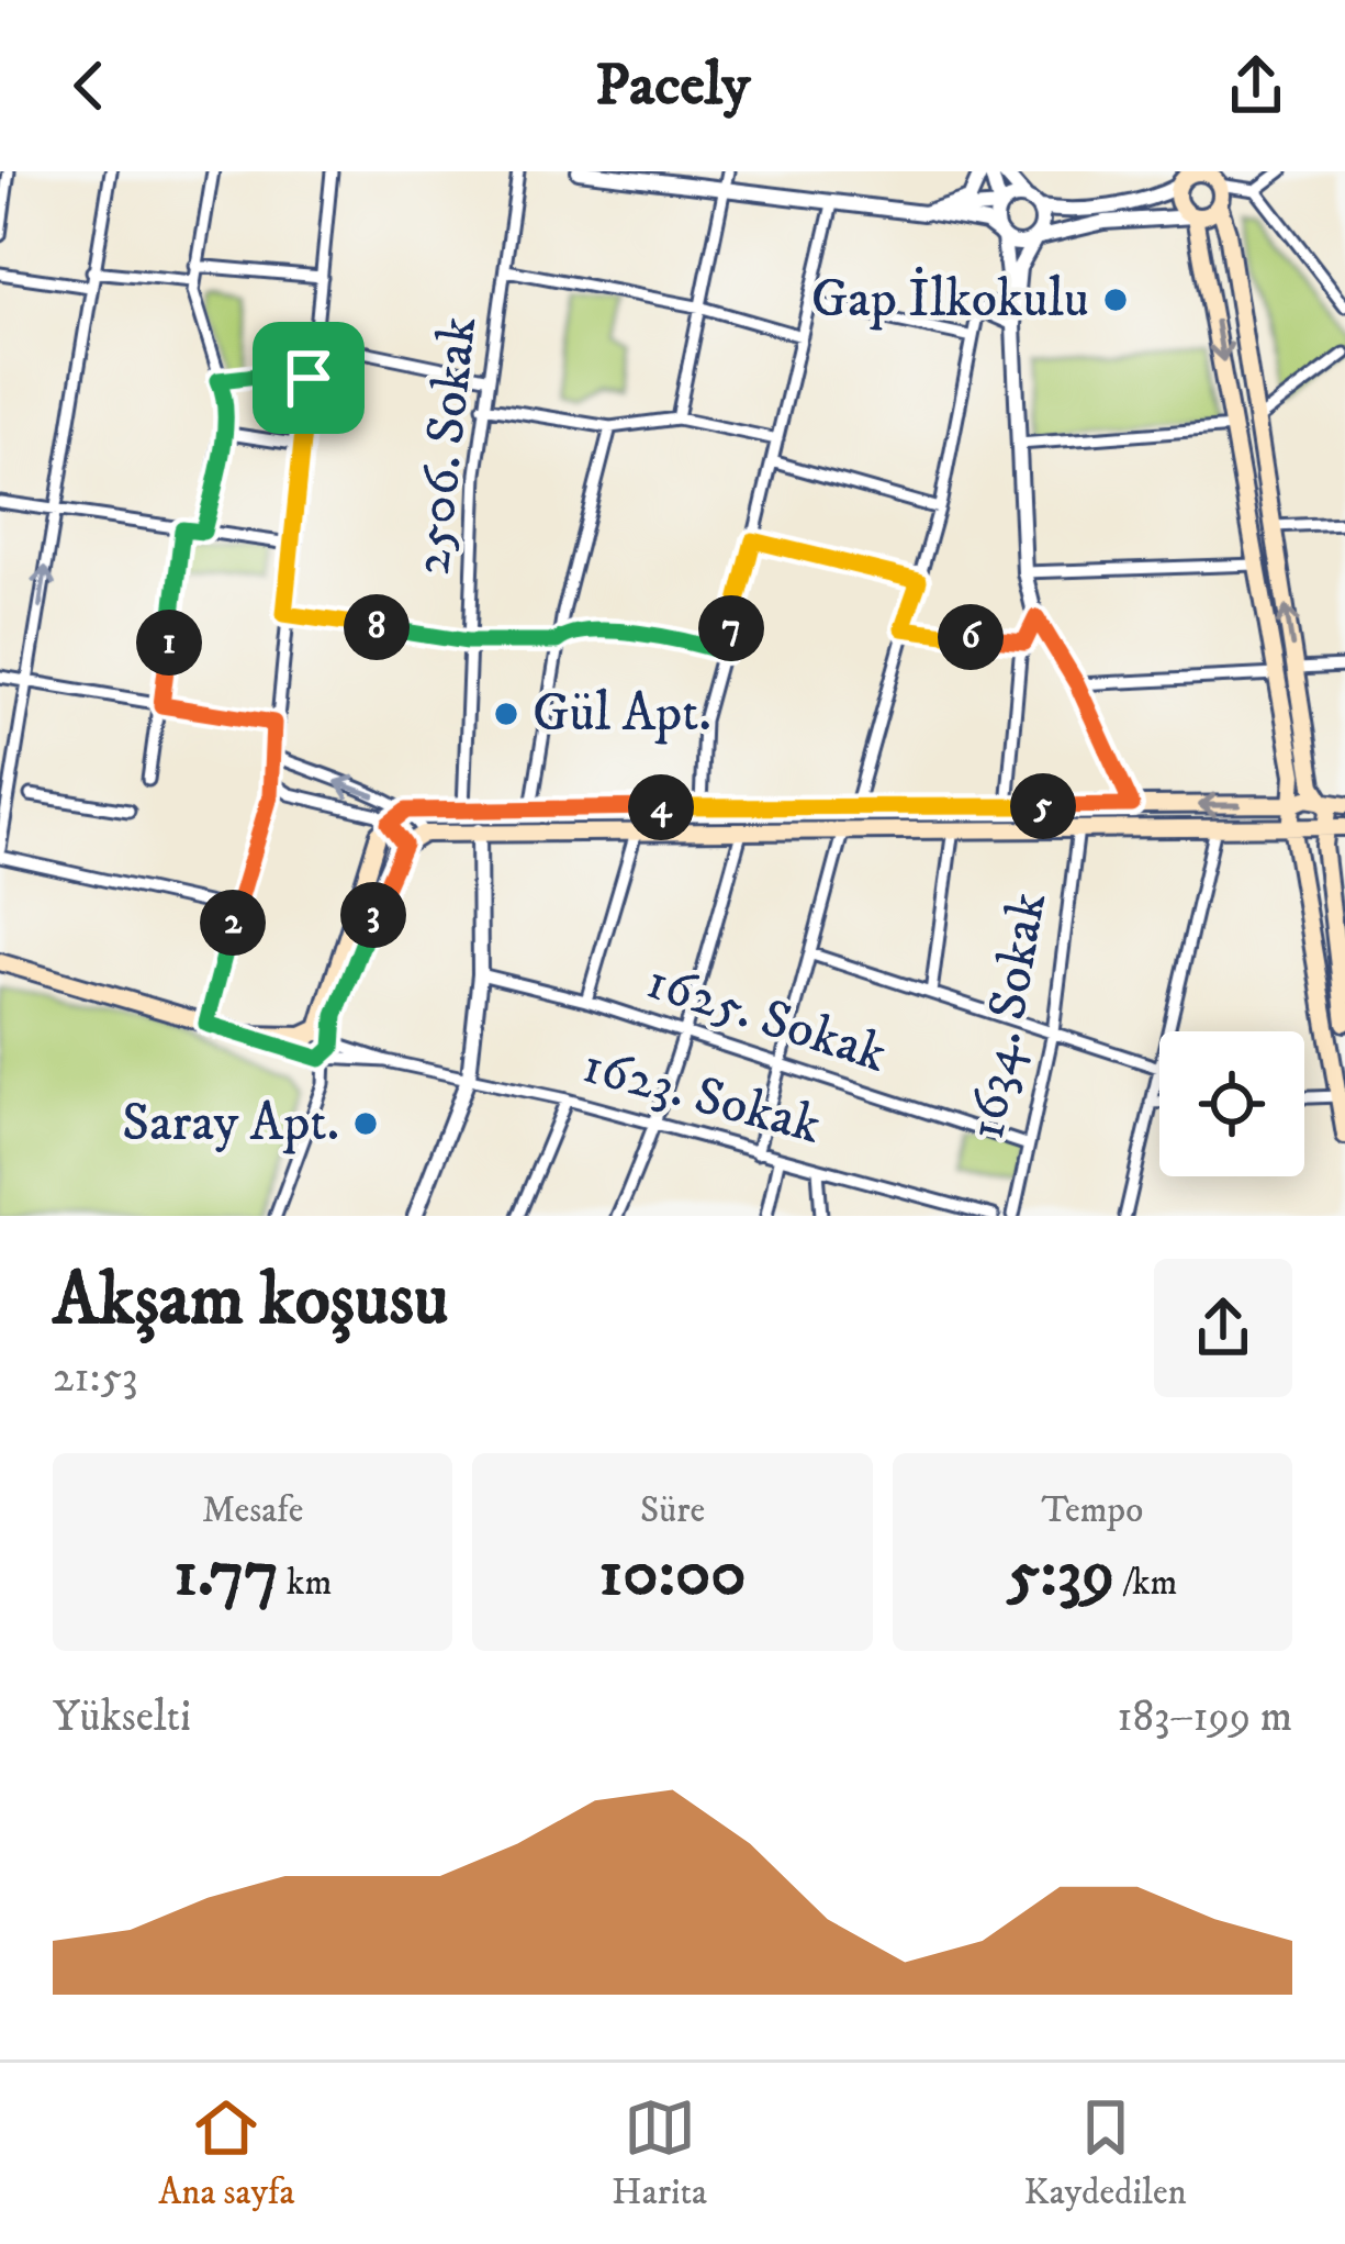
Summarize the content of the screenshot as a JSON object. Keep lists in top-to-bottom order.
{
  "streets": {
    "street": [
      "2506. Sokak",
      "1634. Sokak",
      "1625. Sokak",
      "1623. Sokak"
    ]
  },
  "crossings": [
    ["1634. Sokak", "1625. Sokak"]
  ],
  "places": ["Gap İlkokulu", "Gül Apt.", "Saray Apt."],
  "page": {
    "header": "Pacely",
    "pins": [
      "8",
      "7",
      "6",
      "1",
      "5",
      "4",
      "3",
      "2"
    ],
    "heading": ["Akşam koşusu", "21:53"],
    "stats": [
      ["Mesafe", "1.77 km"],
      ["Süre", "10:00"],
      ["Tempo", "5:39 /km"]
    ],
    "chart": ["Yükselti", "183–199 m"],
    "tabs": ["Ana sayfa", "Harita", "Kaydedilen"]
  }
}
